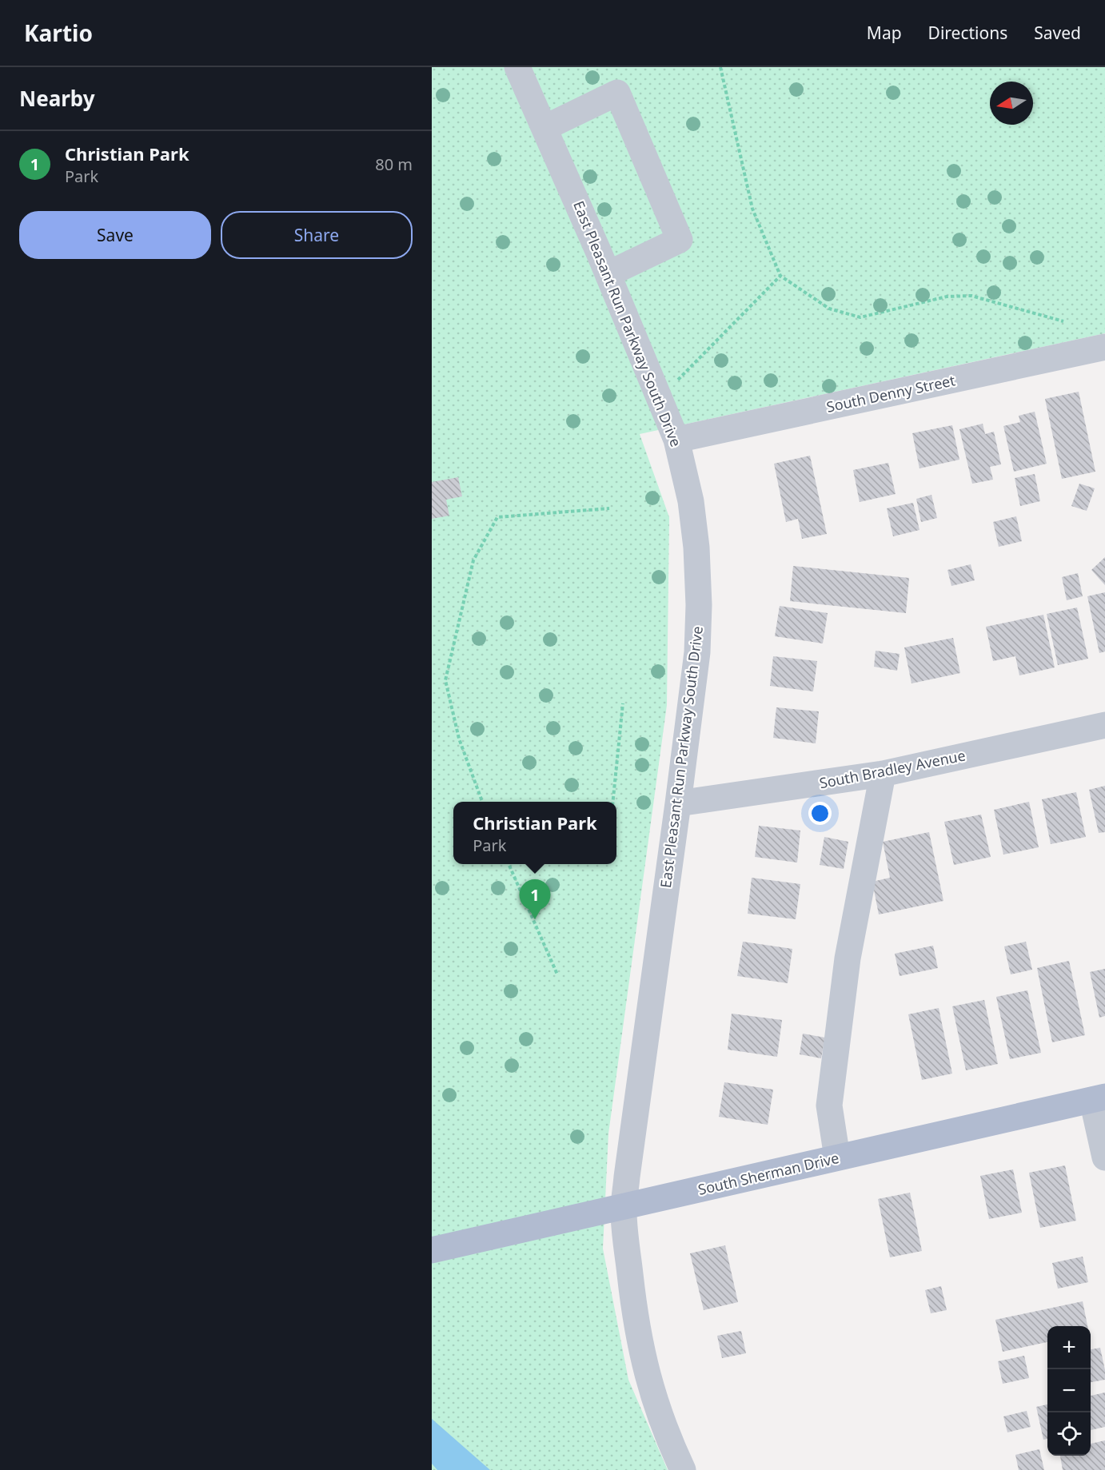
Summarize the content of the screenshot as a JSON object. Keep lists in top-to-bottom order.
{
  "streets": {
    "main road": ["South Sherman Drive"],
    "street": ["East Pleasant Run Parkway South Drive", "South Denny Street", "South Bradley Avenue"]
  },
  "crossings": [
    ["East Pleasant Run Parkway South Drive", "South Denny Street"],
    ["East Pleasant Run Parkway South Drive", "South Bradley Avenue"],
    ["East Pleasant Run Parkway South Drive", "South Sherman Drive"]
  ],
  "north": "left",
  "page": {
    "header": "Kartio",
    "nav": ["Map", "Directions", "Saved"],
    "heading": "Nearby",
    "list": [
      {
        "mark": "1",
        "name": "Christian Park",
        "note": "Park",
        "value": "80 m"
      }
    ],
    "buttons": ["Save", "Share"],
    "popup": ["Christian Park", "Park"],
    "pins": "1",
    "map_buttons": ["+", "−"]
  }
}
